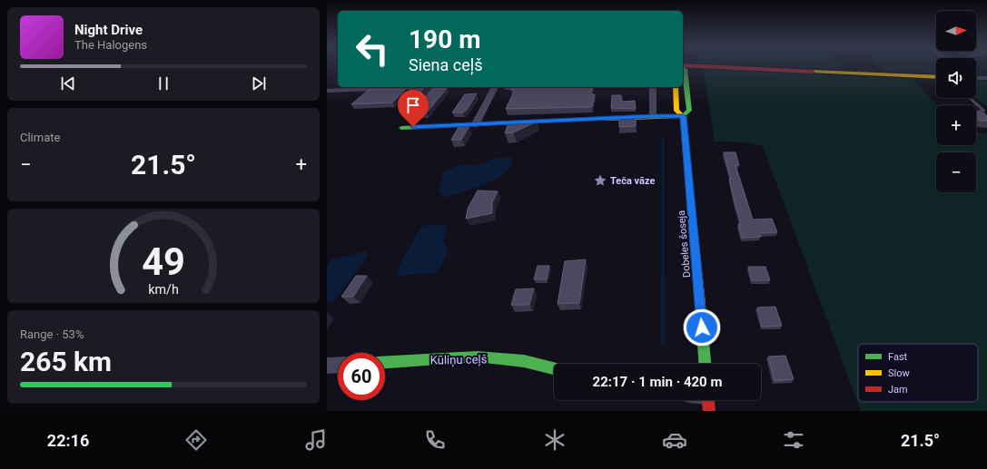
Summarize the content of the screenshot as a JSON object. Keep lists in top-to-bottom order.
{
  "streets": {
    "street": ["Dobeles šoseja", "Kūliņu ceļš"]
  },
  "places": {
    "place": ["Teča vāze"]
  },
  "legend": ["Fast", "Slow", "Jam"],
  "north": "right",
  "page": {
    "map_buttons": ["+", "−"],
    "turn": ["190 m", "Siena ceļš"],
    "song": ["Night Drive", "The Halogens"],
    "tile": [
      "Climate",
      ["Range · 53%", "265 km"]
    ],
    "heat": ["−", "21.5°", "+"],
    "limit": "60",
    "trip": "22:17 · 1 min · 420 m",
    "tabs": ["22:16", "21.5°"],
    "gauge": ["49", "km/h"]
  }
}
